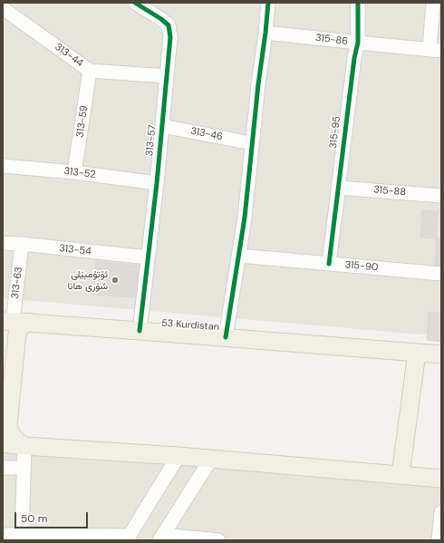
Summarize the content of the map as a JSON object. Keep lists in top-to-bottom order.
{
  "streets": {
    "main road": ["53 Kurdistan"],
    "street": [
      "315-86",
      "313-44",
      "313-59",
      "315-95",
      "313-46",
      "313-57",
      "313-52",
      "315-88",
      "313-54",
      "315-90",
      "313-63"
    ]
  },
  "crossings": [
    ["315-86", "315-95"],
    ["313-44", "313-59"],
    ["313-44", "313-57"],
    ["313-59", "313-52"],
    ["315-95", "315-88"],
    ["315-95", "315-90"],
    ["313-46", "313-57"],
    ["313-57", "313-52"],
    ["313-57", "313-54"],
    ["313-57", "53 Kurdistan"],
    ["313-54", "313-63"],
    ["313-63", "53 Kurdistan"]
  ],
  "places": ["ئۆتۆمبێلی شۆری هانا"],
  "scale_bar": "50 m"
}
